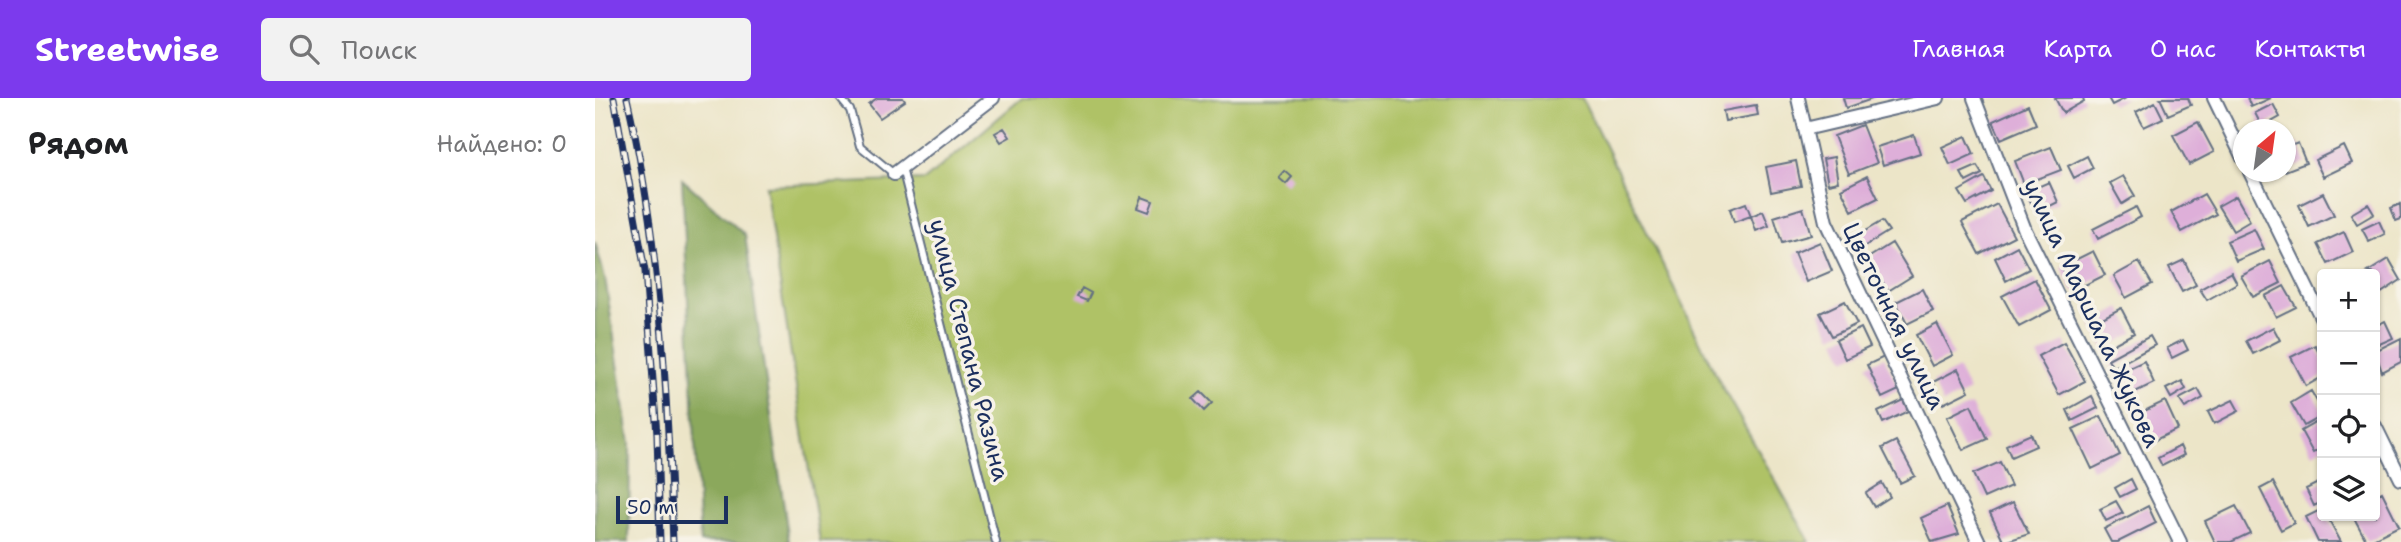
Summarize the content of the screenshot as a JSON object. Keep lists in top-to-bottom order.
{
  "streets": {
    "street": ["улица Маршала Жукова", "Цветочная улица"],
    "lane": ["улица Степана Разина"]
  },
  "scale_bar": "50 m",
  "north": "top right",
  "page": {
    "header": "Streetwise",
    "search": "Поиск",
    "nav": [
      "Главная",
      "Карта",
      "О нас",
      "Контакты"
    ],
    "heading": ["Рядом", "Найдено: 0"],
    "map_buttons": ["+", "−"],
    "scale": "50 m"
  }
}
